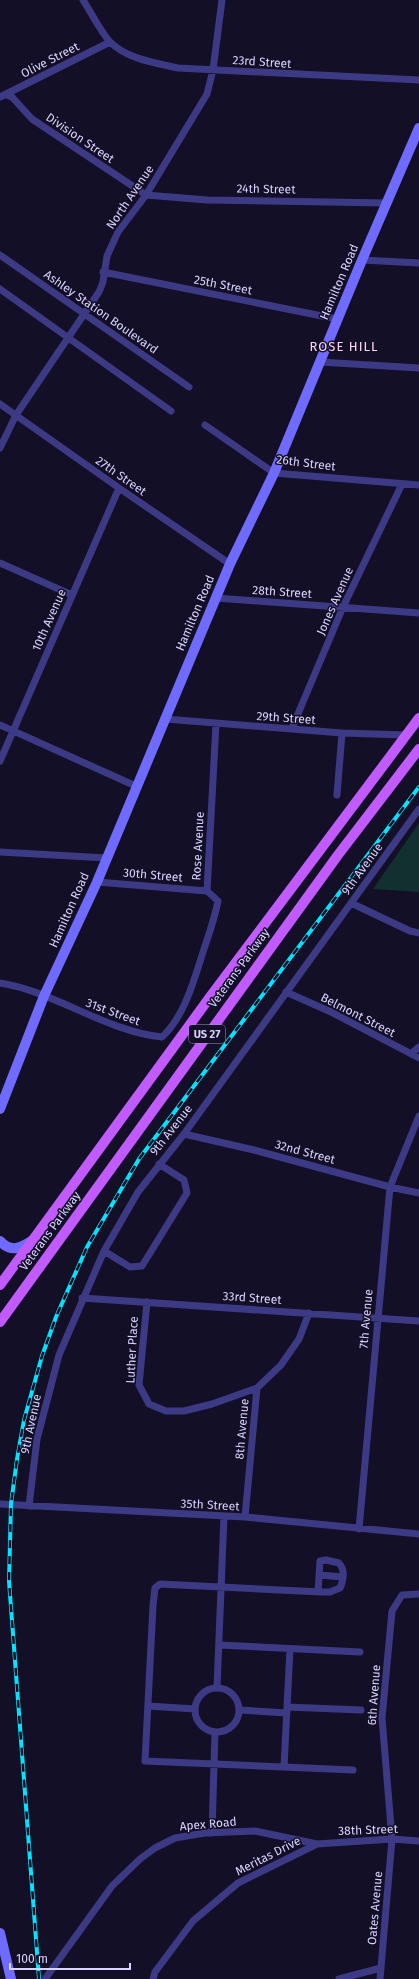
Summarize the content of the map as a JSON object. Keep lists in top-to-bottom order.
{
  "streets": {
    "main road": ["Veterans Parkway", "US 27"],
    "street": [
      "Olive Street",
      "23rd Street",
      "Division Street",
      "24th Street",
      "North Avenue",
      "Hamilton Road",
      "25th Street",
      "Ashley Station Boulevard",
      "26th Street",
      "27th Street",
      "28th Street",
      "Jones Avenue",
      "10th Avenue",
      "29th Street",
      "Rose Avenue",
      "9th Avenue",
      "30th Street",
      "31st Street",
      "Belmont Street",
      "32nd Street",
      "33rd Street",
      "7th Avenue",
      "Luther Place",
      "8th Avenue",
      "35th Street",
      "6th Avenue",
      "Apex Road",
      "38th Street",
      "Meritas Drive",
      "Oates Avenue"
    ]
  },
  "crossings": [
    ["Olive Street", "23rd Street"],
    ["Olive Street", "Division Street"],
    ["23rd Street", "North Avenue"],
    ["Division Street", "24th Street"],
    ["Division Street", "North Avenue"],
    ["24th Street", "North Avenue"],
    ["24th Street", "Hamilton Road"],
    ["North Avenue", "25th Street"],
    ["North Avenue", "Ashley Station Boulevard"],
    ["North Avenue", "27th Street"],
    ["Hamilton Road", "25th Street"],
    ["Hamilton Road", "26th Street"],
    ["Hamilton Road", "27th Street"],
    ["Hamilton Road", "28th Street"],
    ["Hamilton Road", "29th Street"],
    ["Hamilton Road", "30th Street"],
    ["Hamilton Road", "31st Street"],
    ["26th Street", "Jones Avenue"],
    ["27th Street", "10th Avenue"],
    ["28th Street", "Jones Avenue"],
    ["Jones Avenue", "29th Street"],
    ["29th Street", "Rose Avenue"],
    ["29th Street", "Veterans Parkway"],
    ["Rose Avenue", "30th Street"],
    ["Rose Avenue", "31st Street"],
    ["9th Avenue", "Belmont Street"],
    ["9th Avenue", "32nd Street"],
    ["9th Avenue", "33rd Street"],
    ["9th Avenue", "35th Street"],
    ["32nd Street", "7th Avenue"],
    ["33rd Street", "7th Avenue"],
    ["33rd Street", "Luther Place"],
    ["33rd Street", "8th Avenue"],
    ["7th Avenue", "35th Street"],
    ["Luther Place", "8th Avenue"],
    ["8th Avenue", "35th Street"],
    ["6th Avenue", "38th Street"],
    ["6th Avenue", "Oates Avenue"],
    ["Apex Road", "38th Street"],
    ["Apex Road", "Meritas Drive"],
    ["38th Street", "Meritas Drive"],
    ["38th Street", "Oates Avenue"]
  ],
  "districts": ["ROSE HILL"],
  "scale_bar": "100 m"
}
